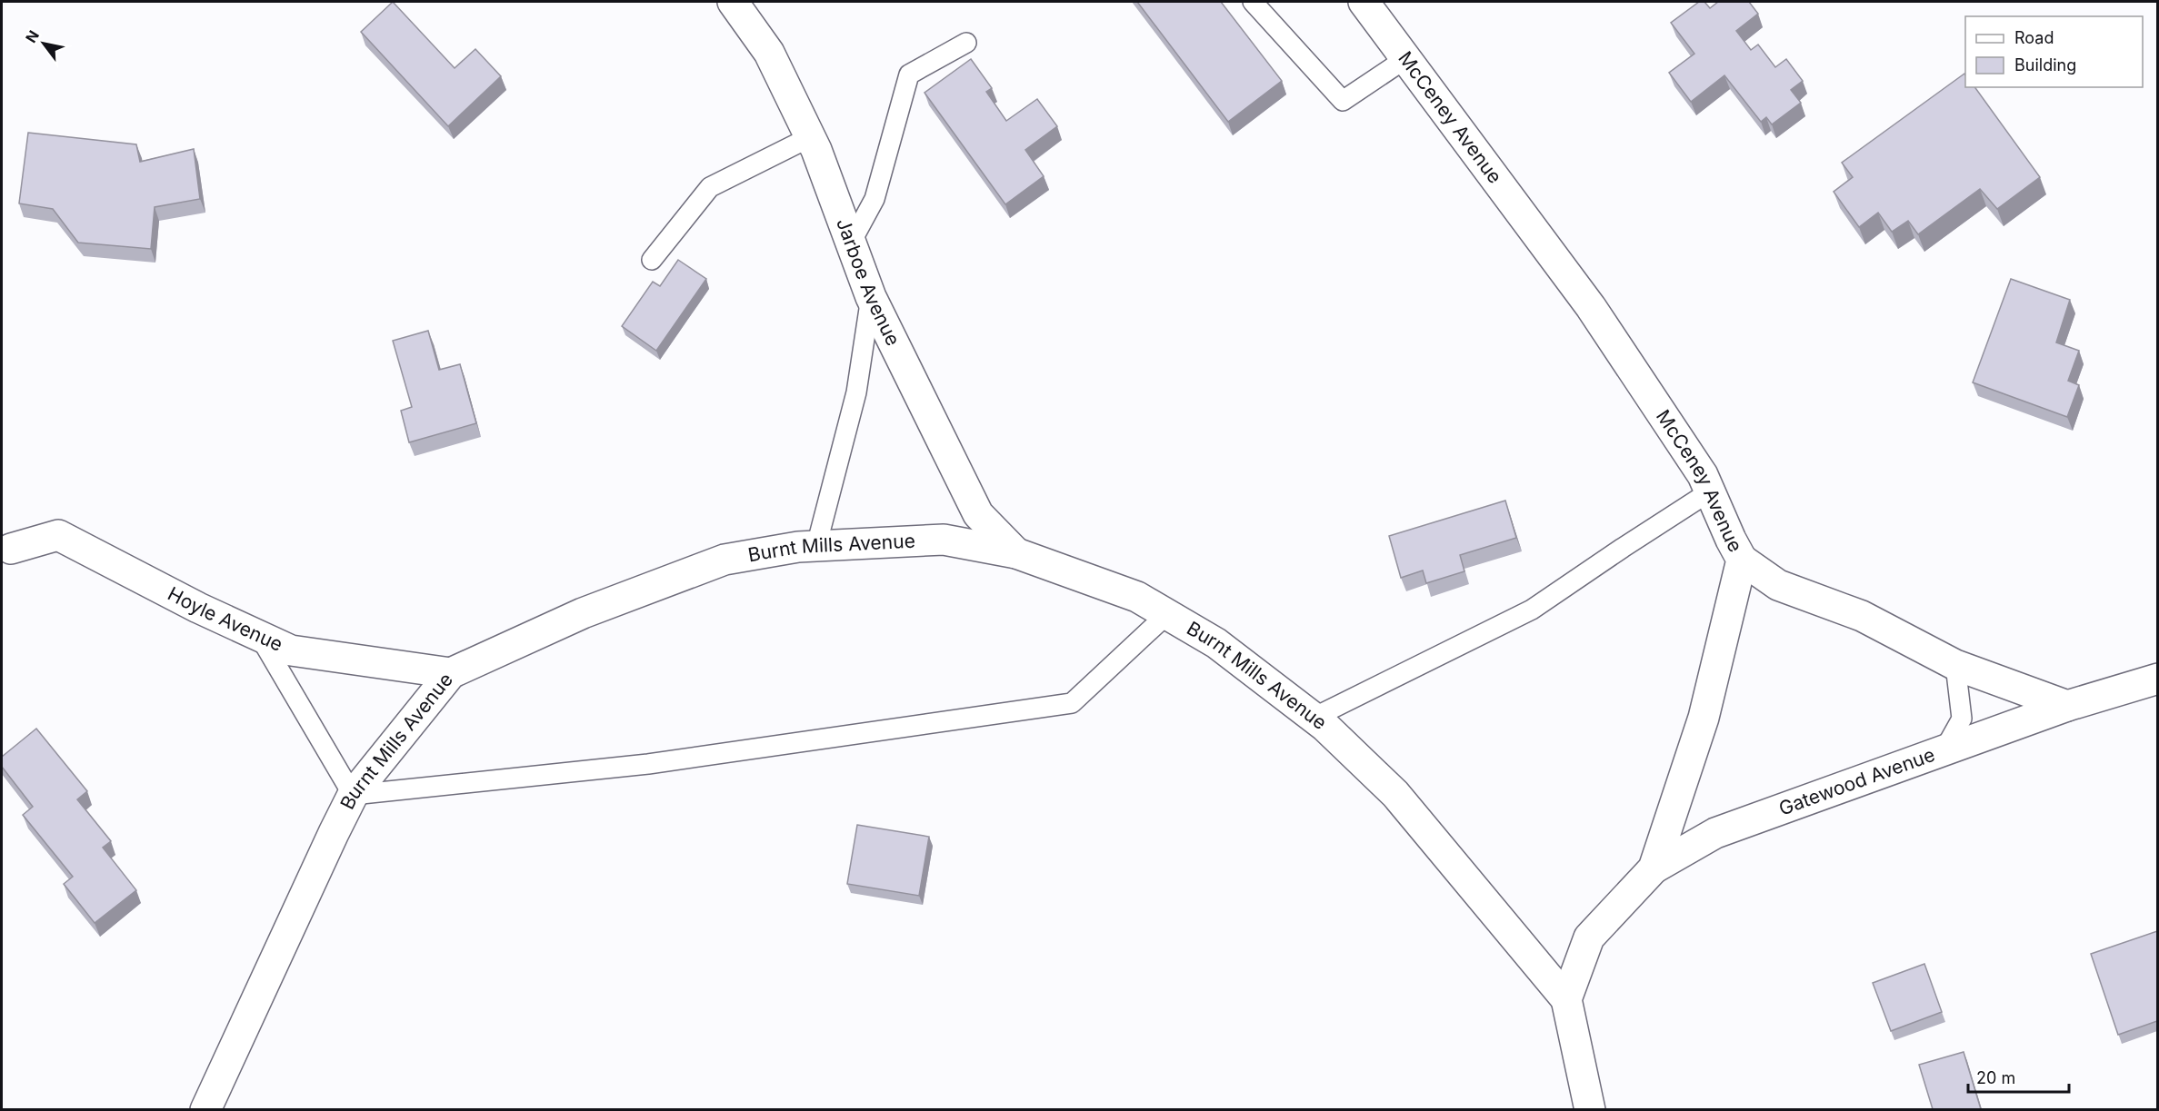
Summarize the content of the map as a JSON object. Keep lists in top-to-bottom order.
{
  "streets": {
    "street": [
      "McCeney Avenue",
      "Jarboe Avenue",
      "Burnt Mills Avenue",
      "Hoyle Avenue",
      "Gatewood Avenue"
    ]
  },
  "crossings": [
    ["McCeney Avenue", "Burnt Mills Avenue"],
    ["McCeney Avenue", "Gatewood Avenue"],
    ["Jarboe Avenue", "Burnt Mills Avenue"],
    ["Burnt Mills Avenue", "Hoyle Avenue"]
  ],
  "legend": ["Road", "Building"],
  "scale_bar": "20 m",
  "north": "top left"
}
